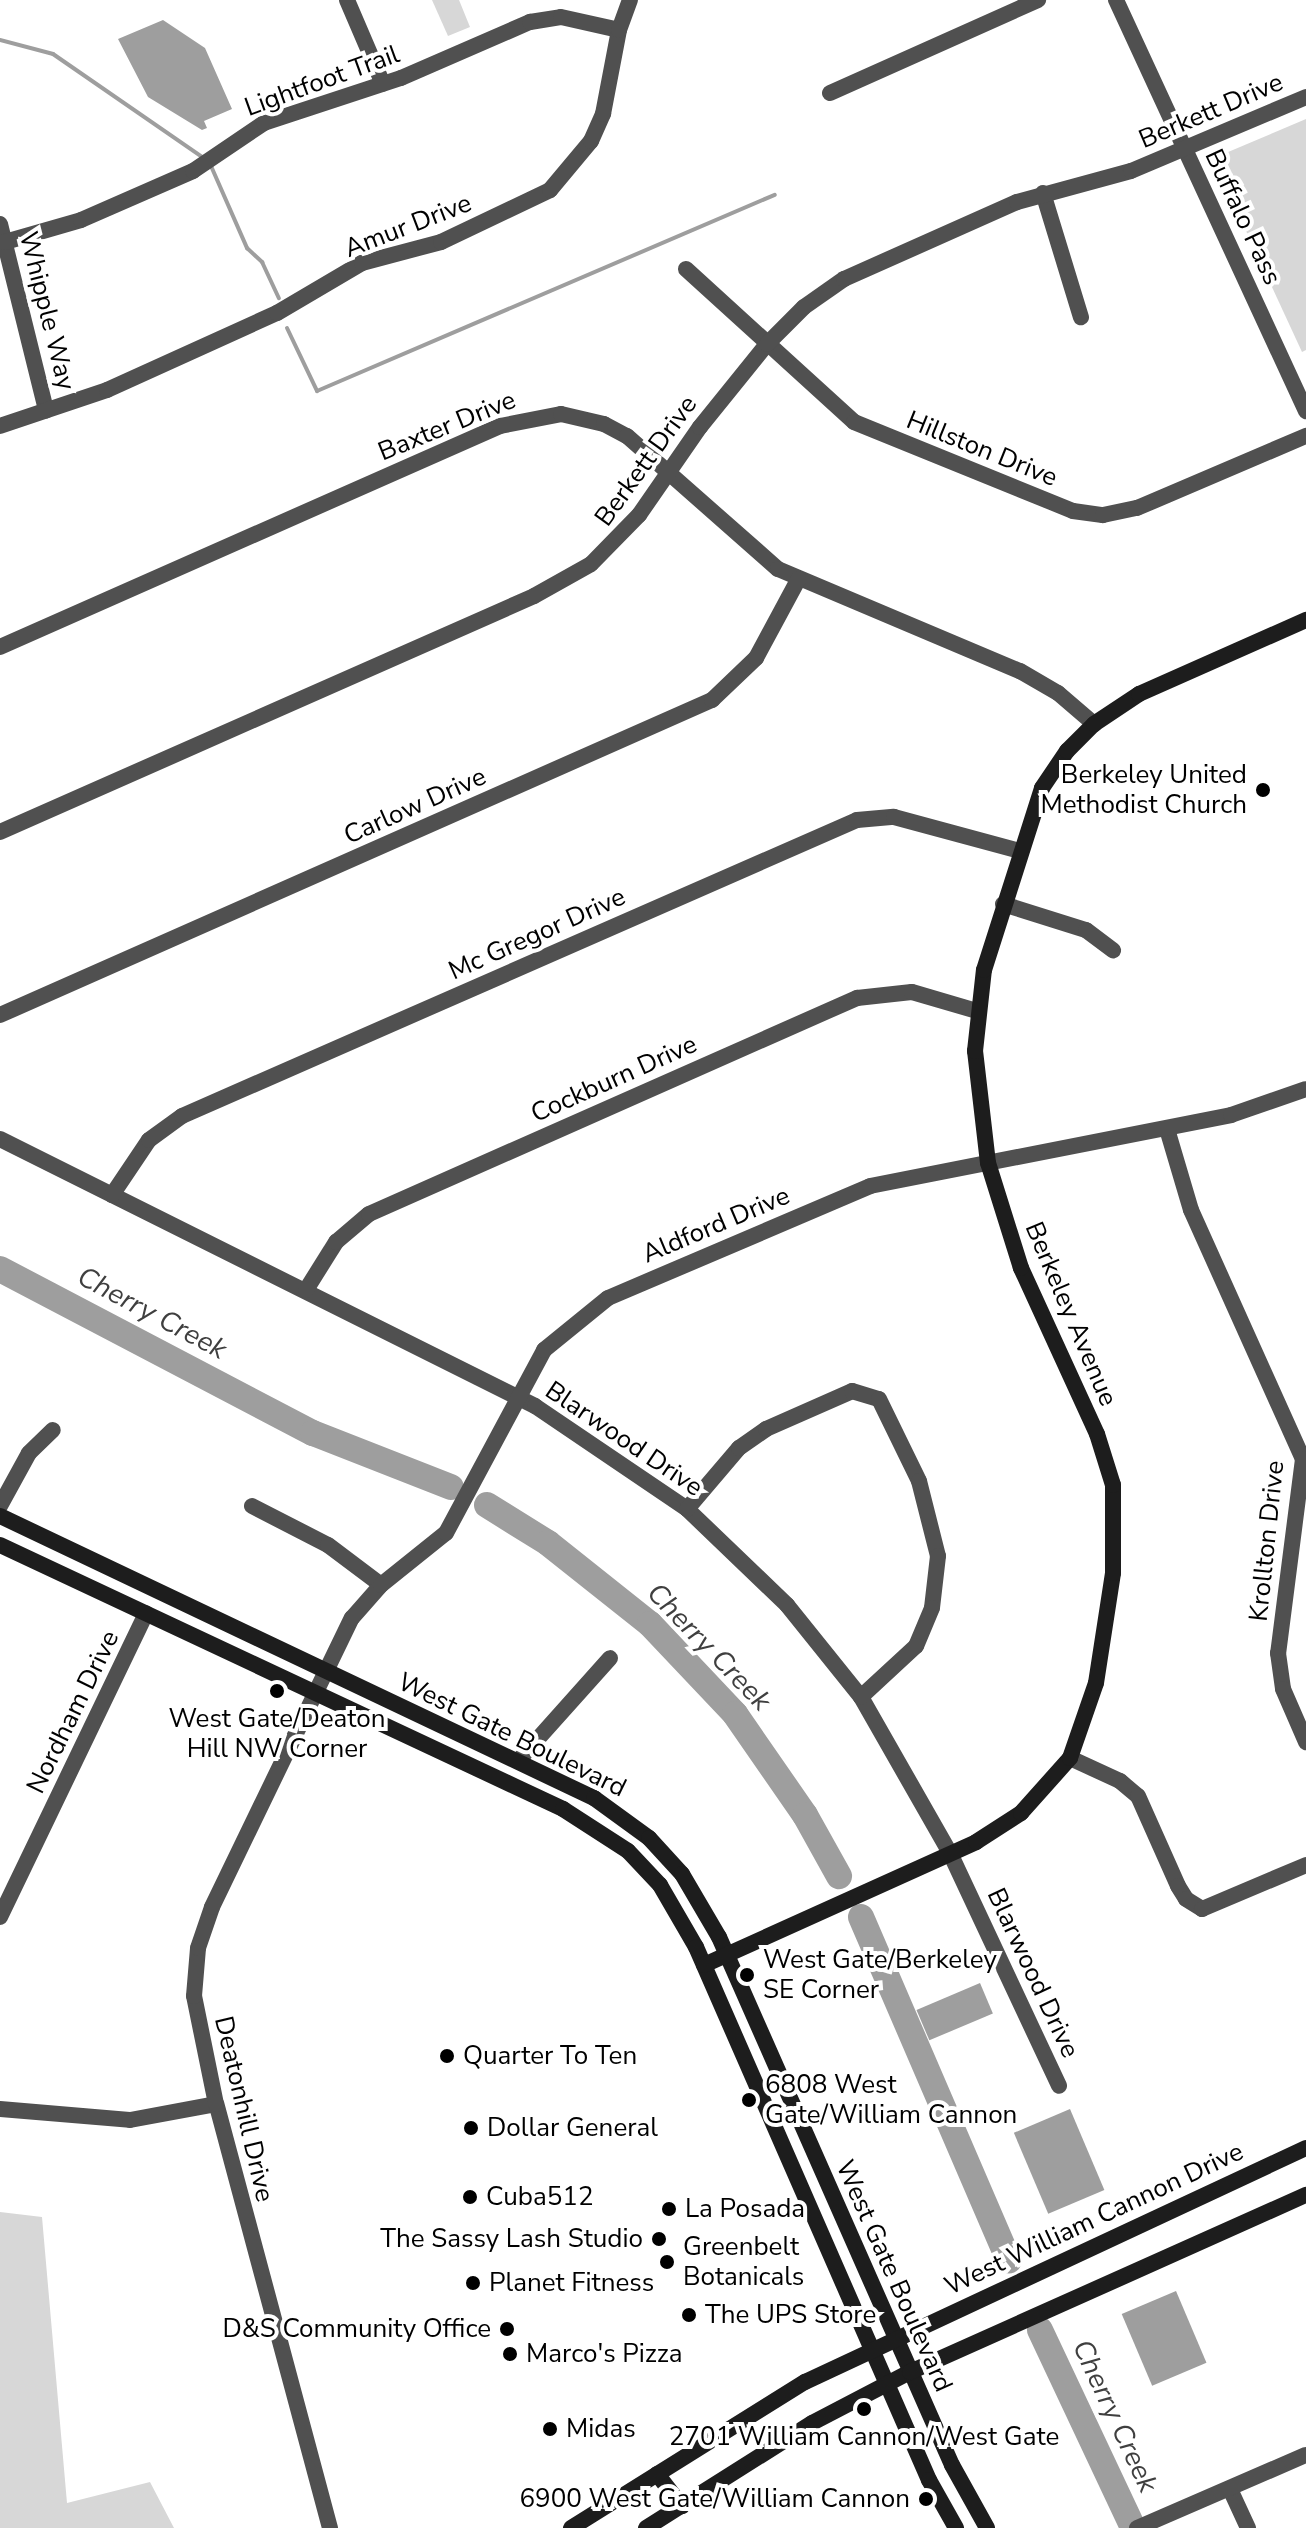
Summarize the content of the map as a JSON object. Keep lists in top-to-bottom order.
{
  "streets": {
    "main road": ["Berkeley Avenue", "West Gate Boulevard", "West William Cannon Drive"],
    "street": [
      "Lightfoot Trail",
      "Berkett Drive",
      "Buffalo Pass",
      "Amur Drive",
      "Whipple Way",
      "Baxter Drive",
      "Hillston Drive",
      "Carlow Drive",
      "Mc Gregor Drive",
      "Cockburn Drive",
      "Aldford Drive",
      "Blarwood Drive",
      "Krollton Drive",
      "Nordham Drive",
      "Deatonhill Drive"
    ]
  },
  "crossings": [
    ["Lightfoot Trail", "Amur Drive"],
    ["Lightfoot Trail", "Whipple Way"],
    ["Berkett Drive", "Buffalo Pass"],
    ["Berkett Drive", "Baxter Drive"],
    ["Berkett Drive", "Hillston Drive"],
    ["Amur Drive", "Whipple Way"],
    ["Baxter Drive", "Carlow Drive"],
    ["Baxter Drive", "Berkeley Avenue"],
    ["Mc Gregor Drive", "Berkeley Avenue"],
    ["Mc Gregor Drive", "Blarwood Drive"],
    ["Cockburn Drive", "Berkeley Avenue"],
    ["Cockburn Drive", "Blarwood Drive"],
    ["Aldford Drive", "Berkeley Avenue"],
    ["Aldford Drive", "Blarwood Drive"],
    ["Aldford Drive", "Krollton Drive"],
    ["Aldford Drive", "West Gate Boulevard"],
    ["Aldford Drive", "Deatonhill Drive"],
    ["Berkeley Avenue", "Blarwood Drive"],
    ["Berkeley Avenue", "West Gate Boulevard"],
    ["Nordham Drive", "West Gate Boulevard"],
    ["West Gate Boulevard", "Deatonhill Drive"],
    ["West Gate Boulevard", "West William Cannon Drive"]
  ],
  "water": ["Cherry Creek"],
  "places": [
    "Berkeley United Methodist Church",
    "West Gate/Deaton Hill NW Corner",
    "West Gate/Berkeley SE Corner",
    "Quarter To Ten",
    "6808 West Gate/William Cannon",
    "Dollar General",
    "Cuba512",
    "La Posada",
    "The Sassy Lash Studio",
    "Greenbelt Botanicals",
    "Planet Fitness",
    "The UPS Store",
    "D&S Community Office",
    "Marco's Pizza",
    "2701 William Cannon/West Gate",
    "Midas",
    "6900 West Gate/William Cannon"
  ]
}
